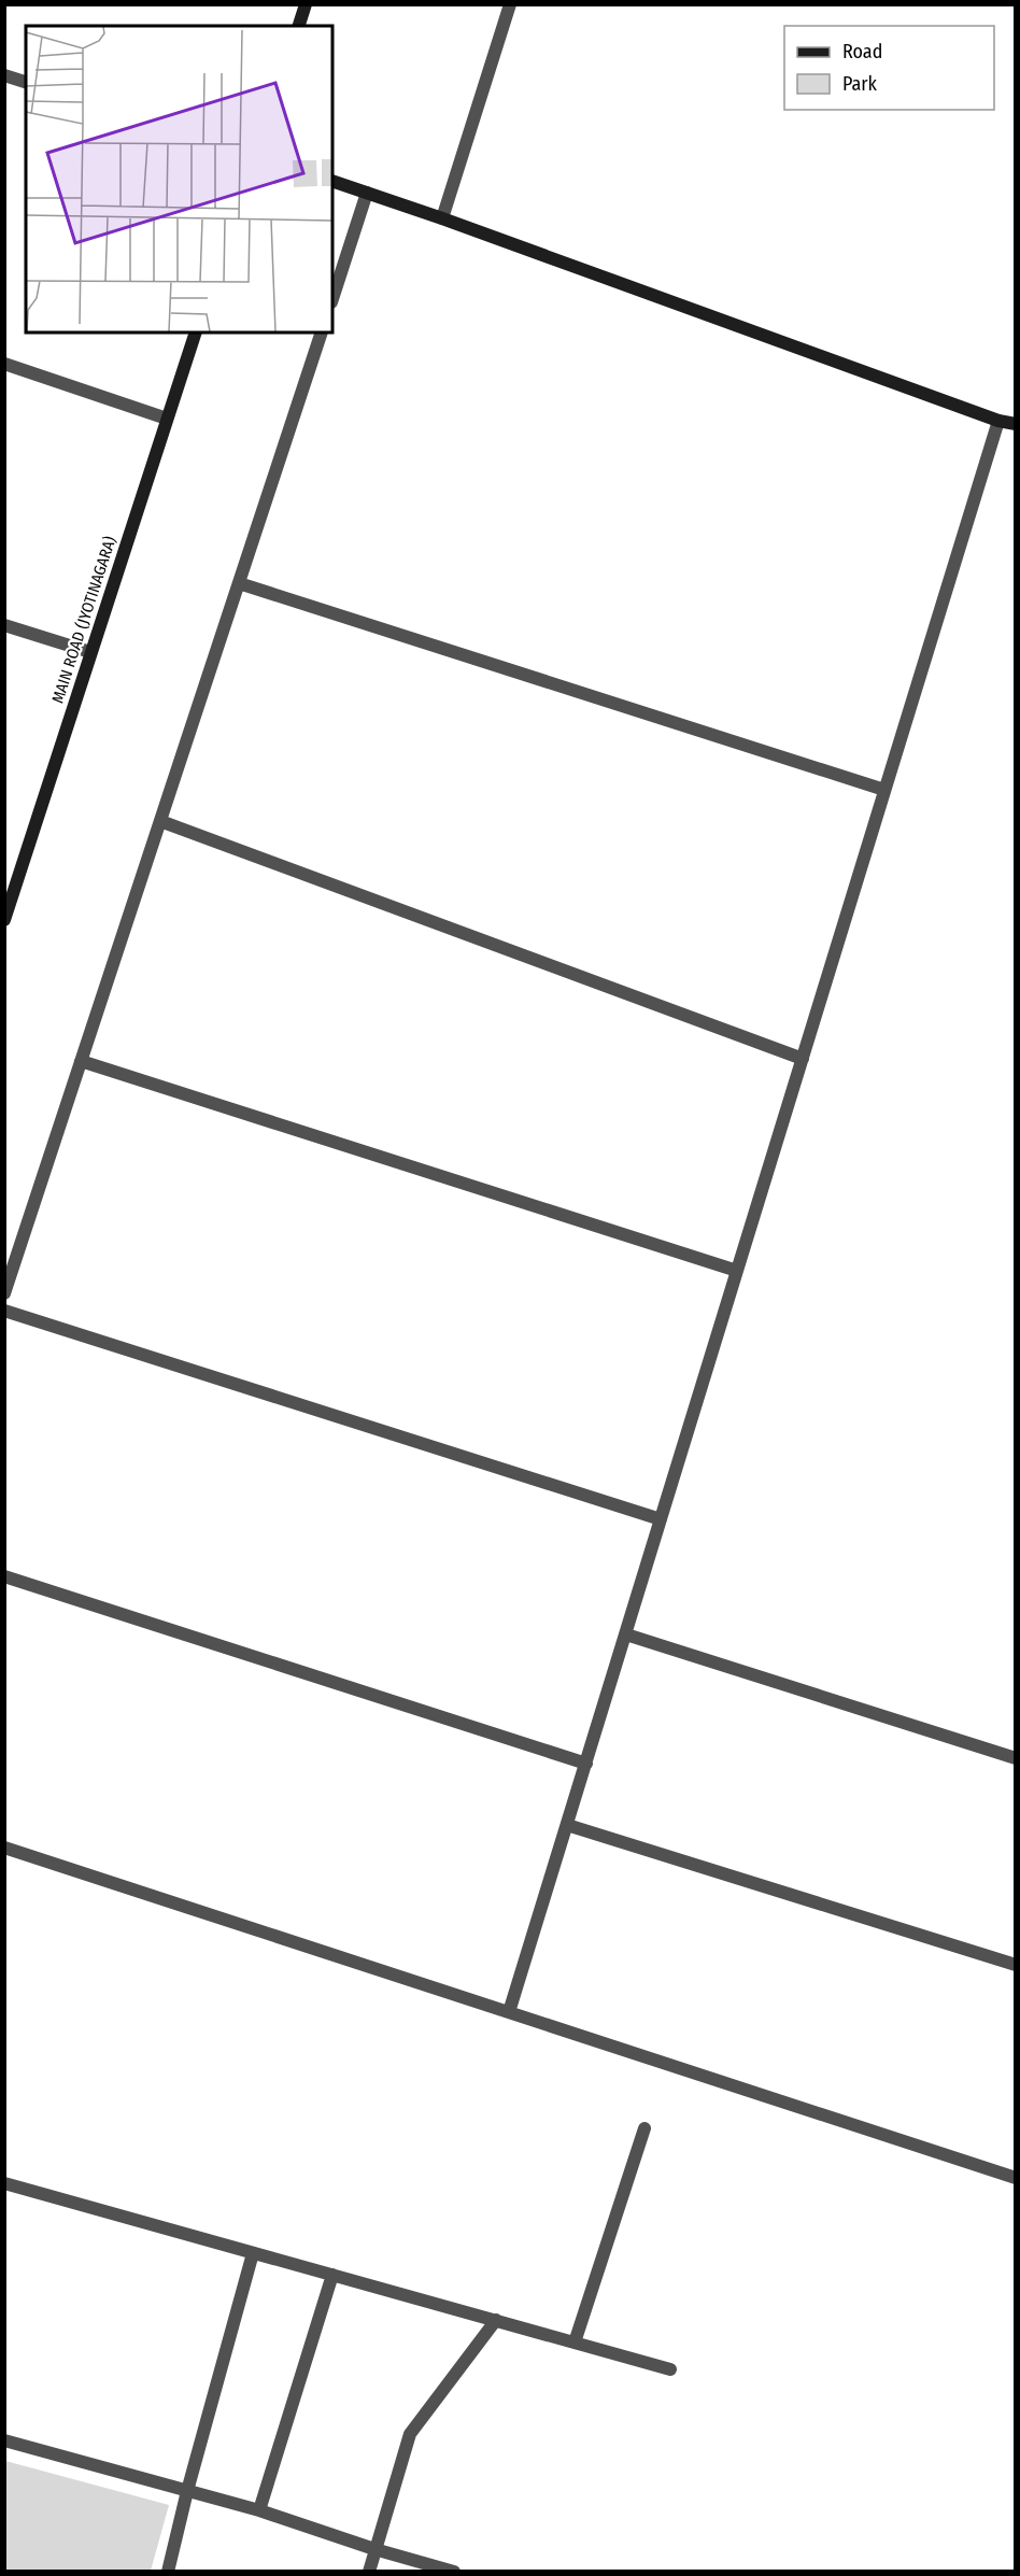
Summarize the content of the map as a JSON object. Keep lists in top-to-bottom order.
{
  "streets": {
    "street": ["MAIN ROAD (JYOTINAGARA)"]
  },
  "legend": ["Road", "Park"]
}
